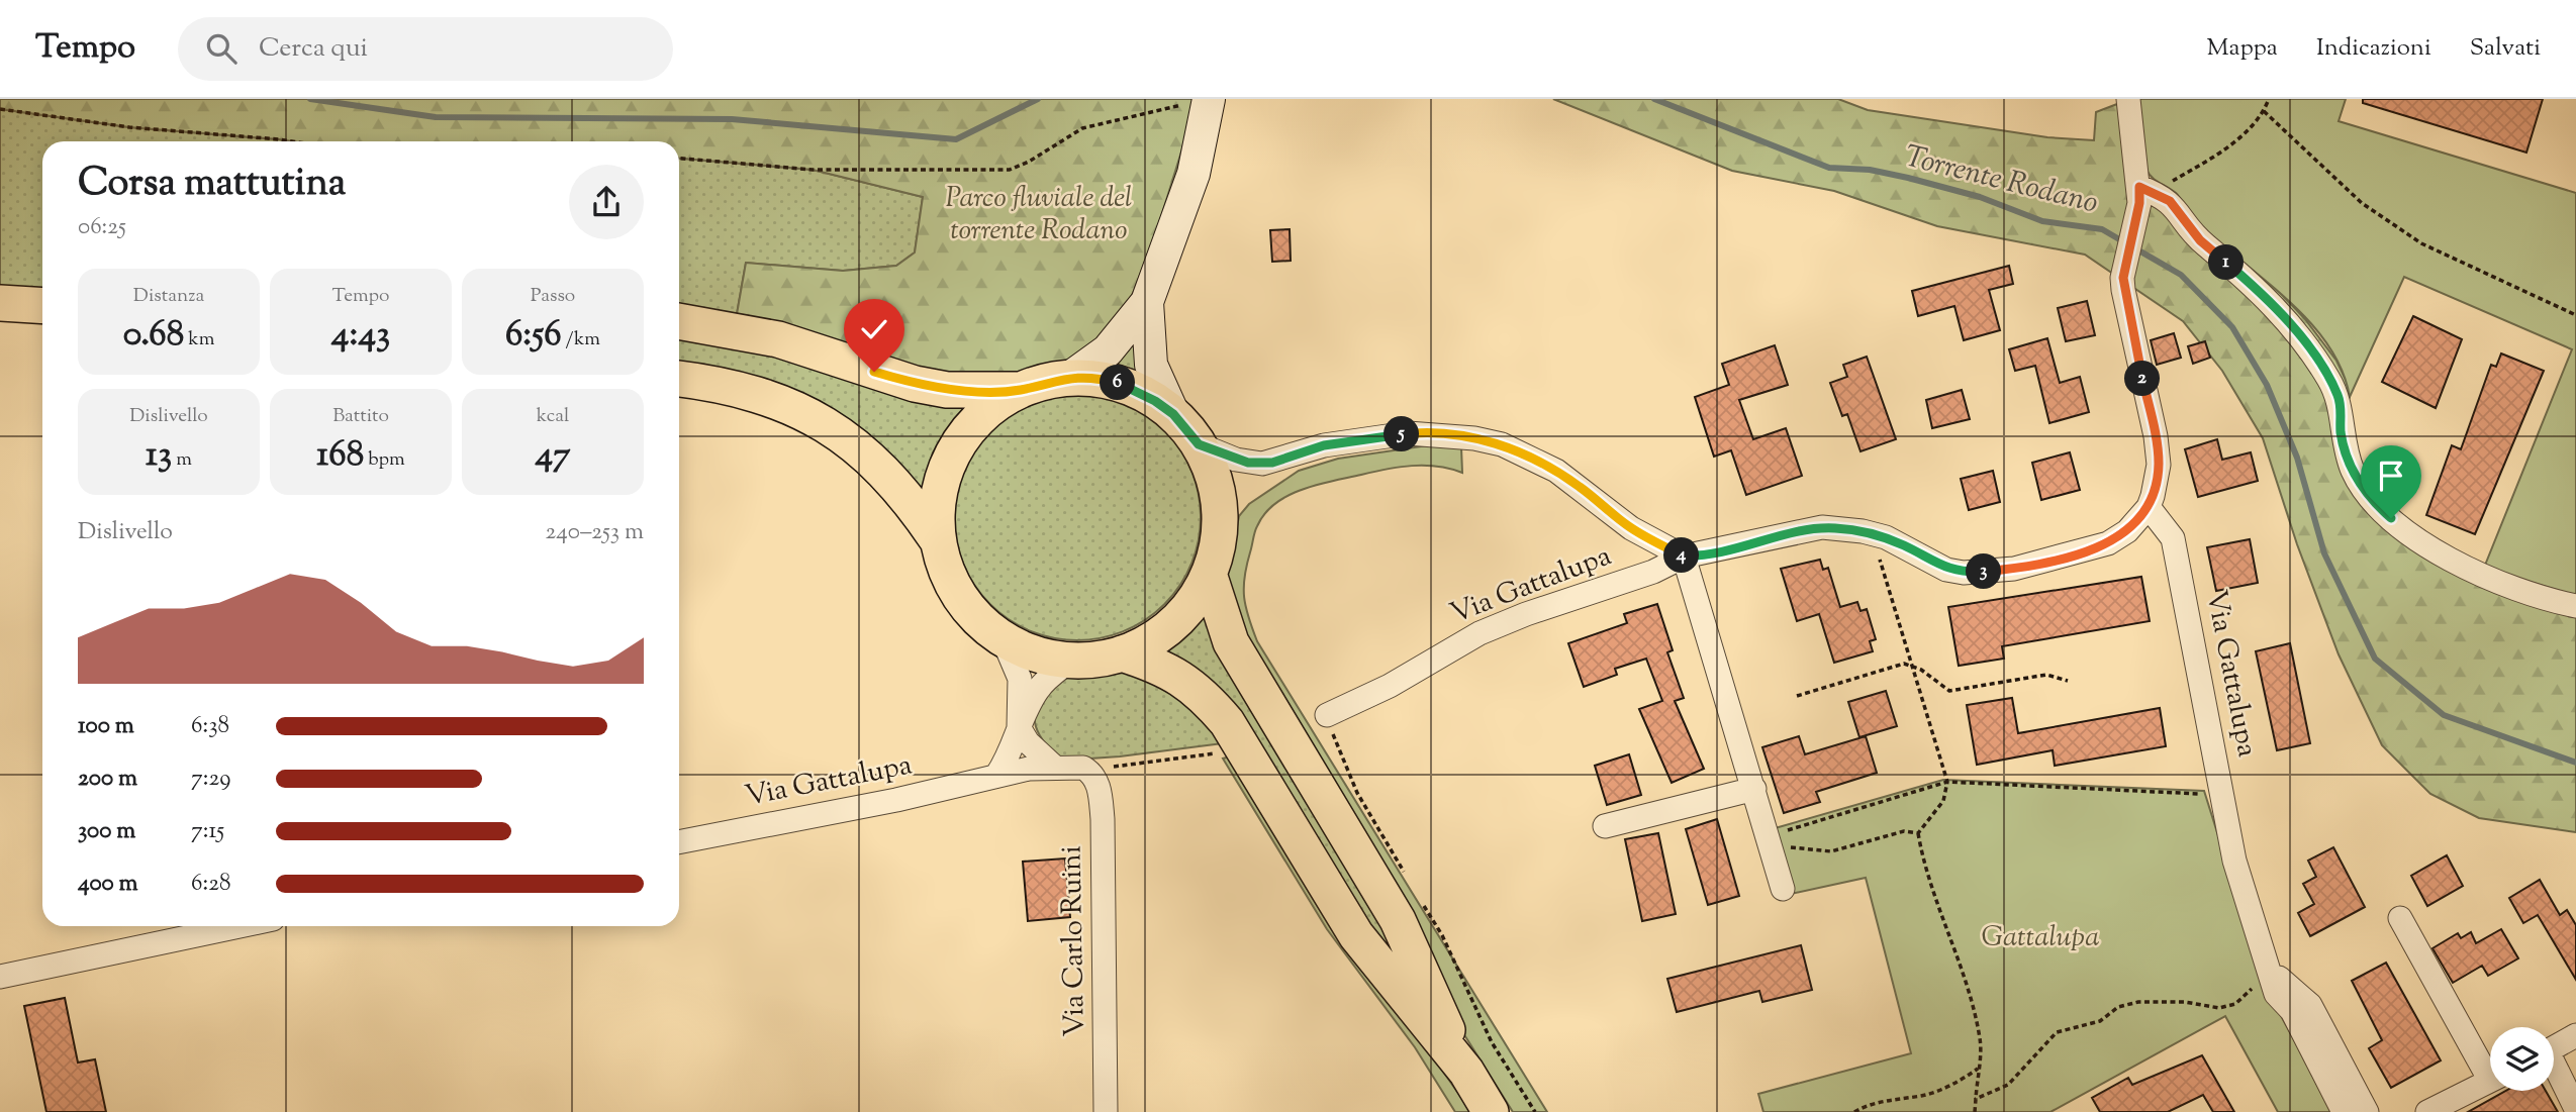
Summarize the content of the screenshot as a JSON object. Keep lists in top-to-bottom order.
{
  "streets": {
    "street": ["Via Gattalupa", "Via Carlo Ruini"]
  },
  "crossings": [
    ["Via Gattalupa", "Via Carlo Ruini"]
  ],
  "water": ["Torrente Rodano"],
  "parks": ["Parco fluviale del torrente Rodano", "Gattalupa"],
  "page": {
    "header": "Tempo",
    "search": "Cerca qui",
    "nav": ["Mappa", "Indicazioni", "Salvati"],
    "heading": ["Corsa mattutina", "06:25"],
    "pins": [
      "1",
      "2",
      "6",
      "5",
      "4",
      "3"
    ],
    "stats": [
      ["Distanza", "0.68 km"],
      ["Tempo", "4:43"],
      ["Passo", "6:56 /km"],
      ["Dislivello", "13 m"],
      ["Battito", "168 bpm"],
      ["kcal", "47"]
    ],
    "chart": ["Dislivello", "240–253 m"],
    "list": [
      {
        "name": "100 m",
        "note": "6:38"
      },
      {
        "name": "200 m",
        "note": "7:29"
      },
      {
        "name": "300 m",
        "note": "7:15"
      },
      {
        "name": "400 m",
        "note": "6:28"
      }
    ]
  }
}
